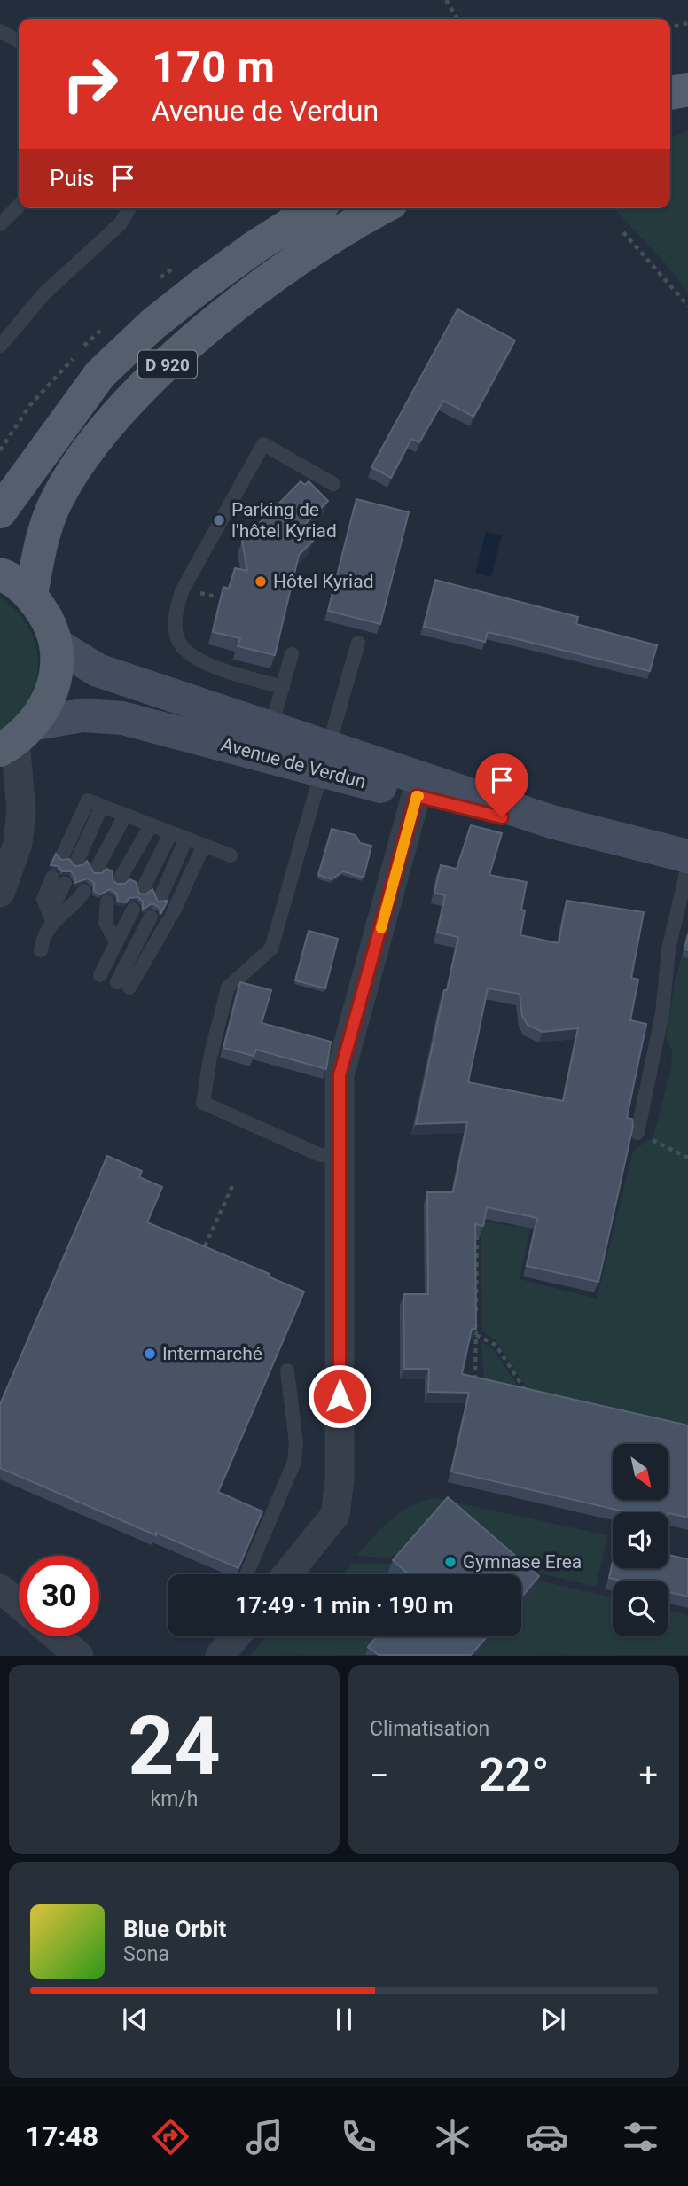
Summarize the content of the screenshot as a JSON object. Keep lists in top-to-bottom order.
{
  "streets": {
    "main road": ["D 920", "Avenue de Verdun"]
  },
  "places": [
    "Parking de l'hôtel Kyriad",
    "Hôtel Kyriad",
    "Intermarché",
    "Gymnase Erea"
  ],
  "north": "bottom right",
  "page": {
    "turn": ["170 m", "Avenue de Verdun"],
    "then": "Puis",
    "limit": "30",
    "trip": "17:49 · 1 min · 190 m",
    "tile": [
      ["24", "km/h"],
      "Climatisation"
    ],
    "heat": ["−", "22°", "+"],
    "song": ["Blue Orbit", "Sona"],
    "tabs": "17:48"
  }
}
